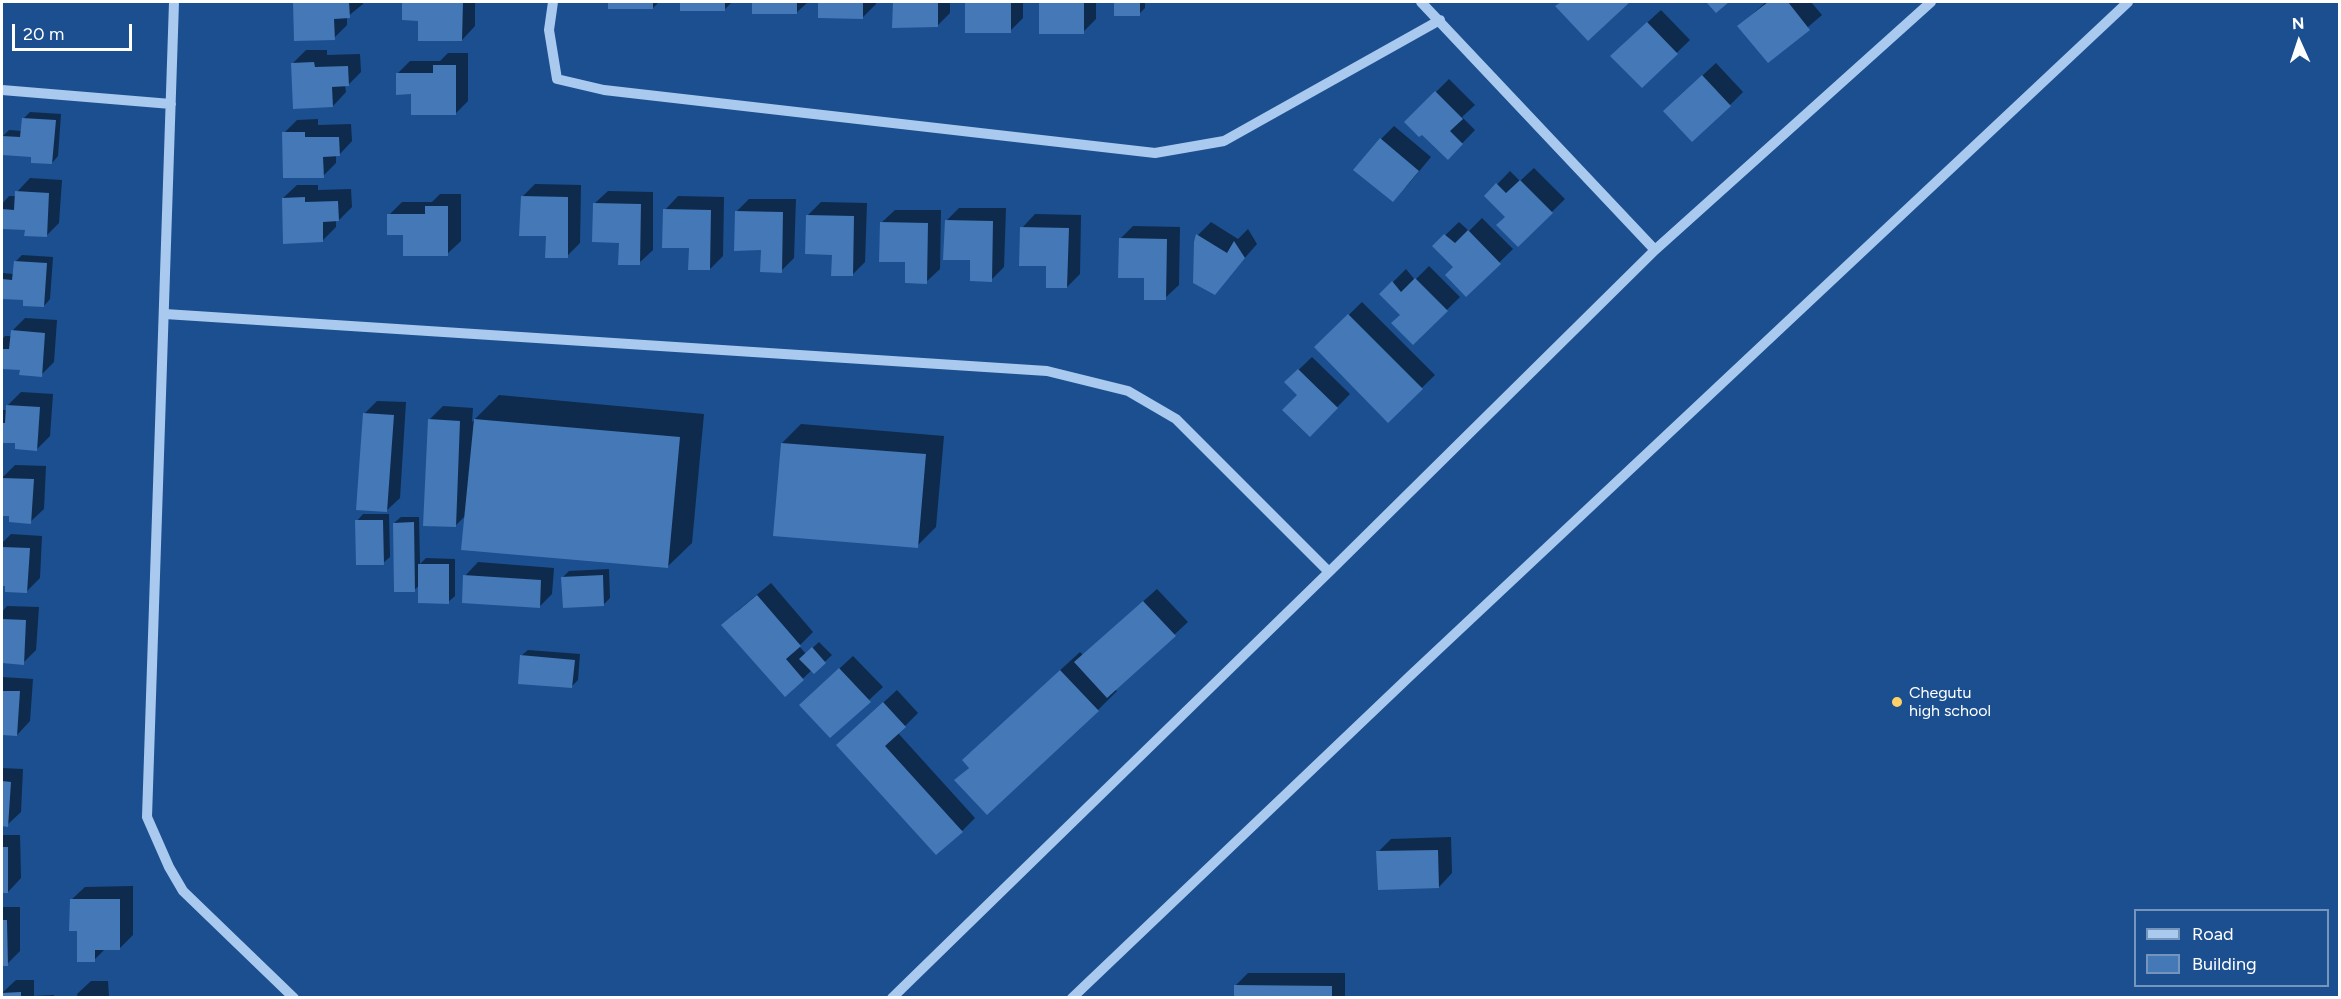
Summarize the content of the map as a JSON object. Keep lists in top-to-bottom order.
{
  "places": ["Chegutu high school"],
  "legend": ["Road", "Building"],
  "scale_bar": "20 m",
  "north": "top"
}
